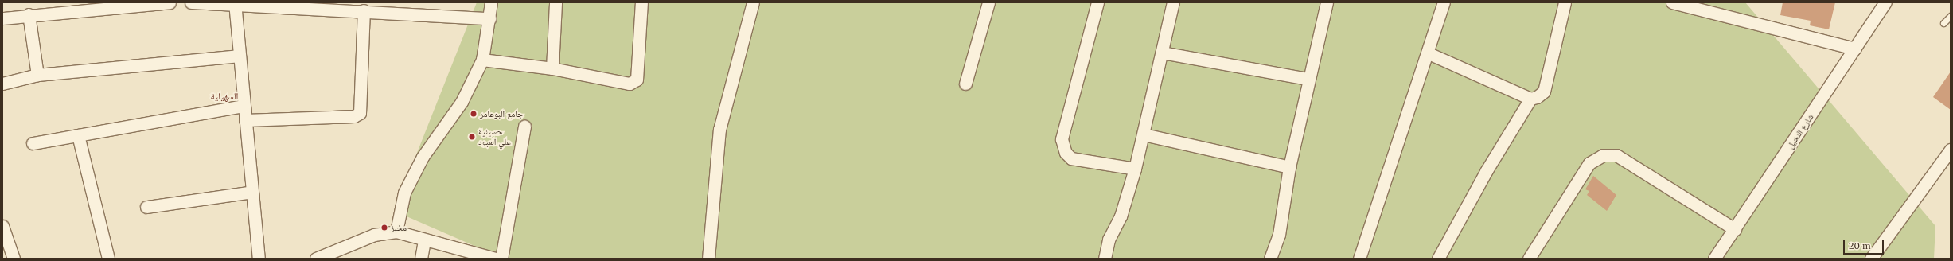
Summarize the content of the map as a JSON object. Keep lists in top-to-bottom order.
{
  "streets": {
    "street": ["شارع النخيل"]
  },
  "districts": ["السهيلية"],
  "places": ["جامع البوعامر", "حسينية علي العبود", "مخبز"],
  "scale_bar": "20 m"
}
